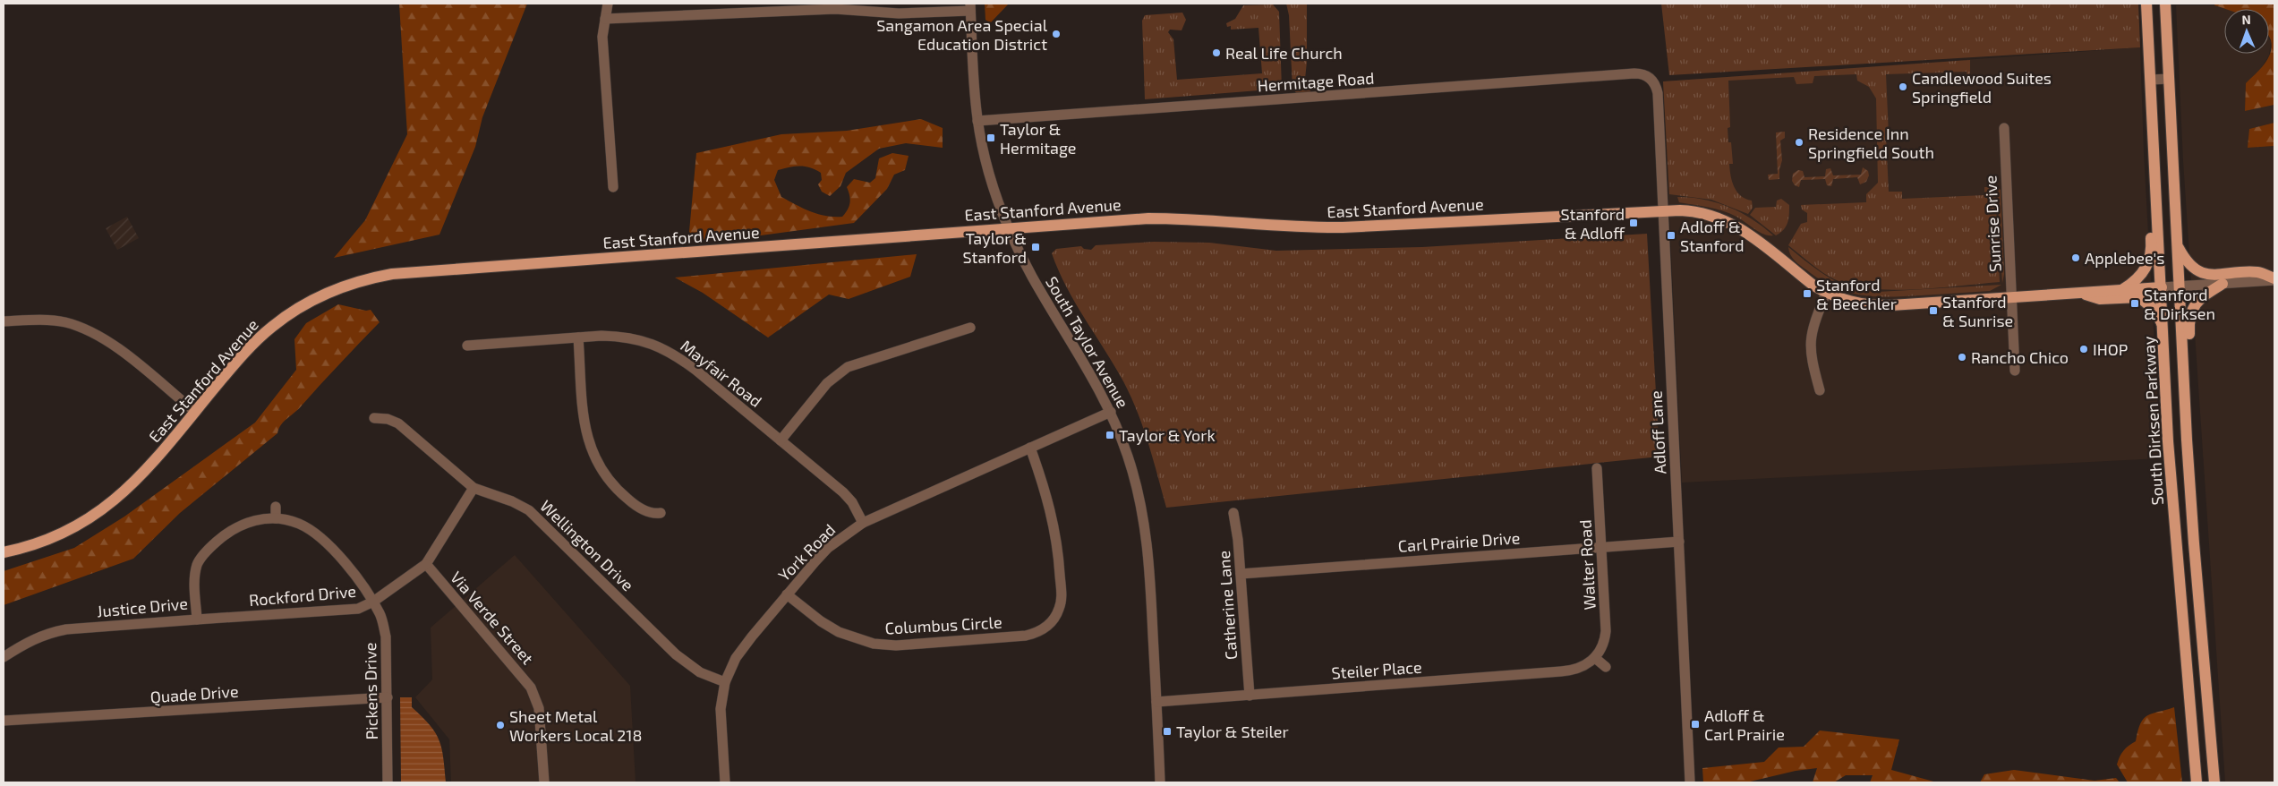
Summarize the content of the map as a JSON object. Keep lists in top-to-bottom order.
{
  "streets": {
    "main road": ["East Stanford Avenue", "South Dirksen Parkway"],
    "street": [
      "Hermitage Road",
      "Sunrise Drive",
      "South Taylor Avenue",
      "Mayfair Road",
      "Adloff Lane",
      "Carl Prairie Drive",
      "Wellington Drive",
      "York Road",
      "Walter Road",
      "Rockford Drive",
      "Catherine Lane",
      "Justice Drive",
      "Via Verde Street",
      "Columbus Circle",
      "Steiler Place",
      "Pickens Drive",
      "Quade Drive"
    ]
  },
  "crossings": [
    ["Hermitage Road", "South Taylor Avenue"],
    ["Hermitage Road", "Adloff Lane"],
    ["East Stanford Avenue", "Sunrise Drive"],
    ["East Stanford Avenue", "South Taylor Avenue"],
    ["East Stanford Avenue", "South Dirksen Parkway"],
    ["East Stanford Avenue", "Adloff Lane"],
    ["South Taylor Avenue", "York Road"],
    ["South Taylor Avenue", "Steiler Place"],
    ["Mayfair Road", "York Road"],
    ["Adloff Lane", "Carl Prairie Drive"],
    ["Carl Prairie Drive", "Walter Road"],
    ["Carl Prairie Drive", "Catherine Lane"],
    ["Wellington Drive", "York Road"],
    ["York Road", "Columbus Circle"],
    ["Walter Road", "Steiler Place"],
    ["Rockford Drive", "Justice Drive"],
    ["Rockford Drive", "Via Verde Street"],
    ["Rockford Drive", "Pickens Drive"],
    ["Catherine Lane", "Steiler Place"],
    ["Justice Drive", "Pickens Drive"],
    ["Pickens Drive", "Quade Drive"]
  ],
  "places": {
    "other": [
      "Sangamon Area Special Education District",
      "Real Life Church",
      "Candlewood Suites Springfield",
      "Residence Inn Springfield South",
      "Applebee's",
      "IHOP",
      "Rancho Chico",
      "Sheet Metal Workers Local 218"
    ],
    "transit": [
      "Taylor & Hermitage",
      "Stanford & Adloff",
      "Adloff & Stanford",
      "Taylor & Stanford",
      "Stanford & Beechler",
      "Stanford & Dirksen",
      "Stanford & Sunrise",
      "Taylor & York",
      "Adloff & Carl Prairie",
      "Taylor & Steiler"
    ]
  },
  "north": "top"
}
